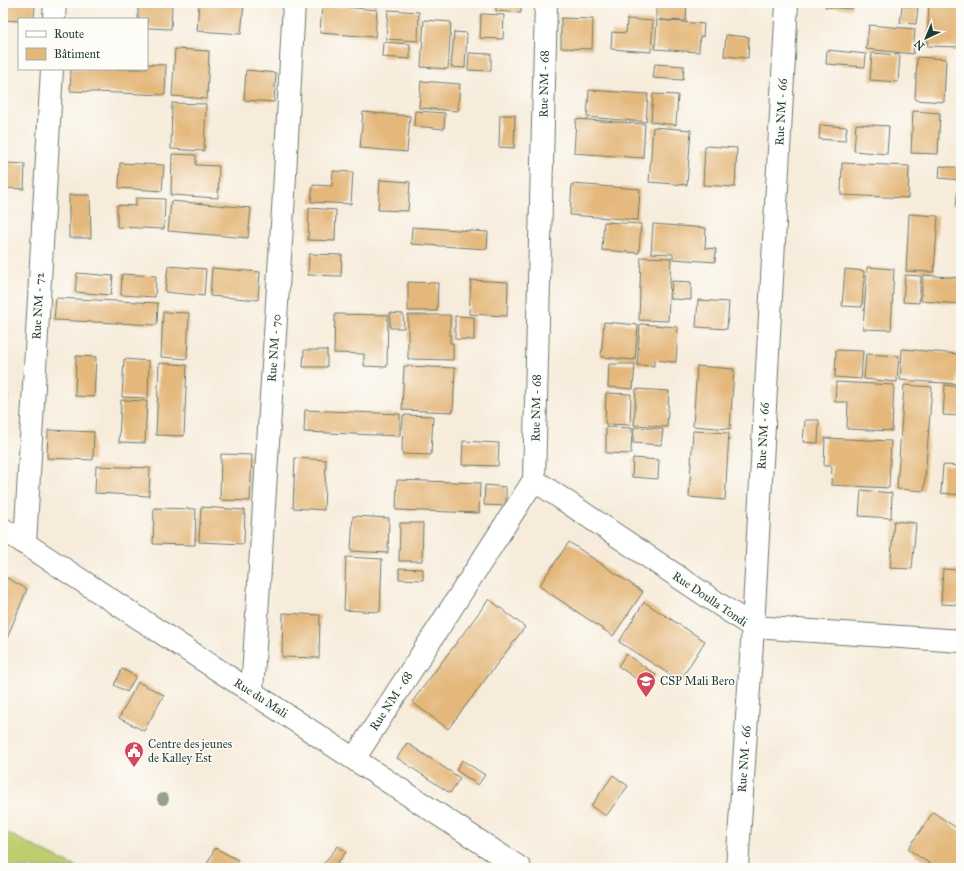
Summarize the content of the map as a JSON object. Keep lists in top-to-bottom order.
{
  "streets": {
    "street": [
      "Rue NM - 68",
      "Rue NM - 66",
      "Rue NM - 72",
      "Rue NM - 70",
      "Rue Doulla Tondi",
      "Rue du Mali"
    ]
  },
  "crossings": [
    ["Rue NM - 68", "Rue Doulla Tondi"],
    ["Rue NM - 68", "Rue du Mali"],
    ["Rue NM - 66", "Rue Doulla Tondi"],
    ["Rue NM - 72", "Rue du Mali"],
    ["Rue NM - 70", "Rue du Mali"]
  ],
  "places": {
    "school or university": ["CSP Mali Bero"],
    "public building": ["Centre des jeunes de Kalley Est"]
  },
  "legend": ["Route", "Bâtiment"],
  "north": "bottom left"
}
